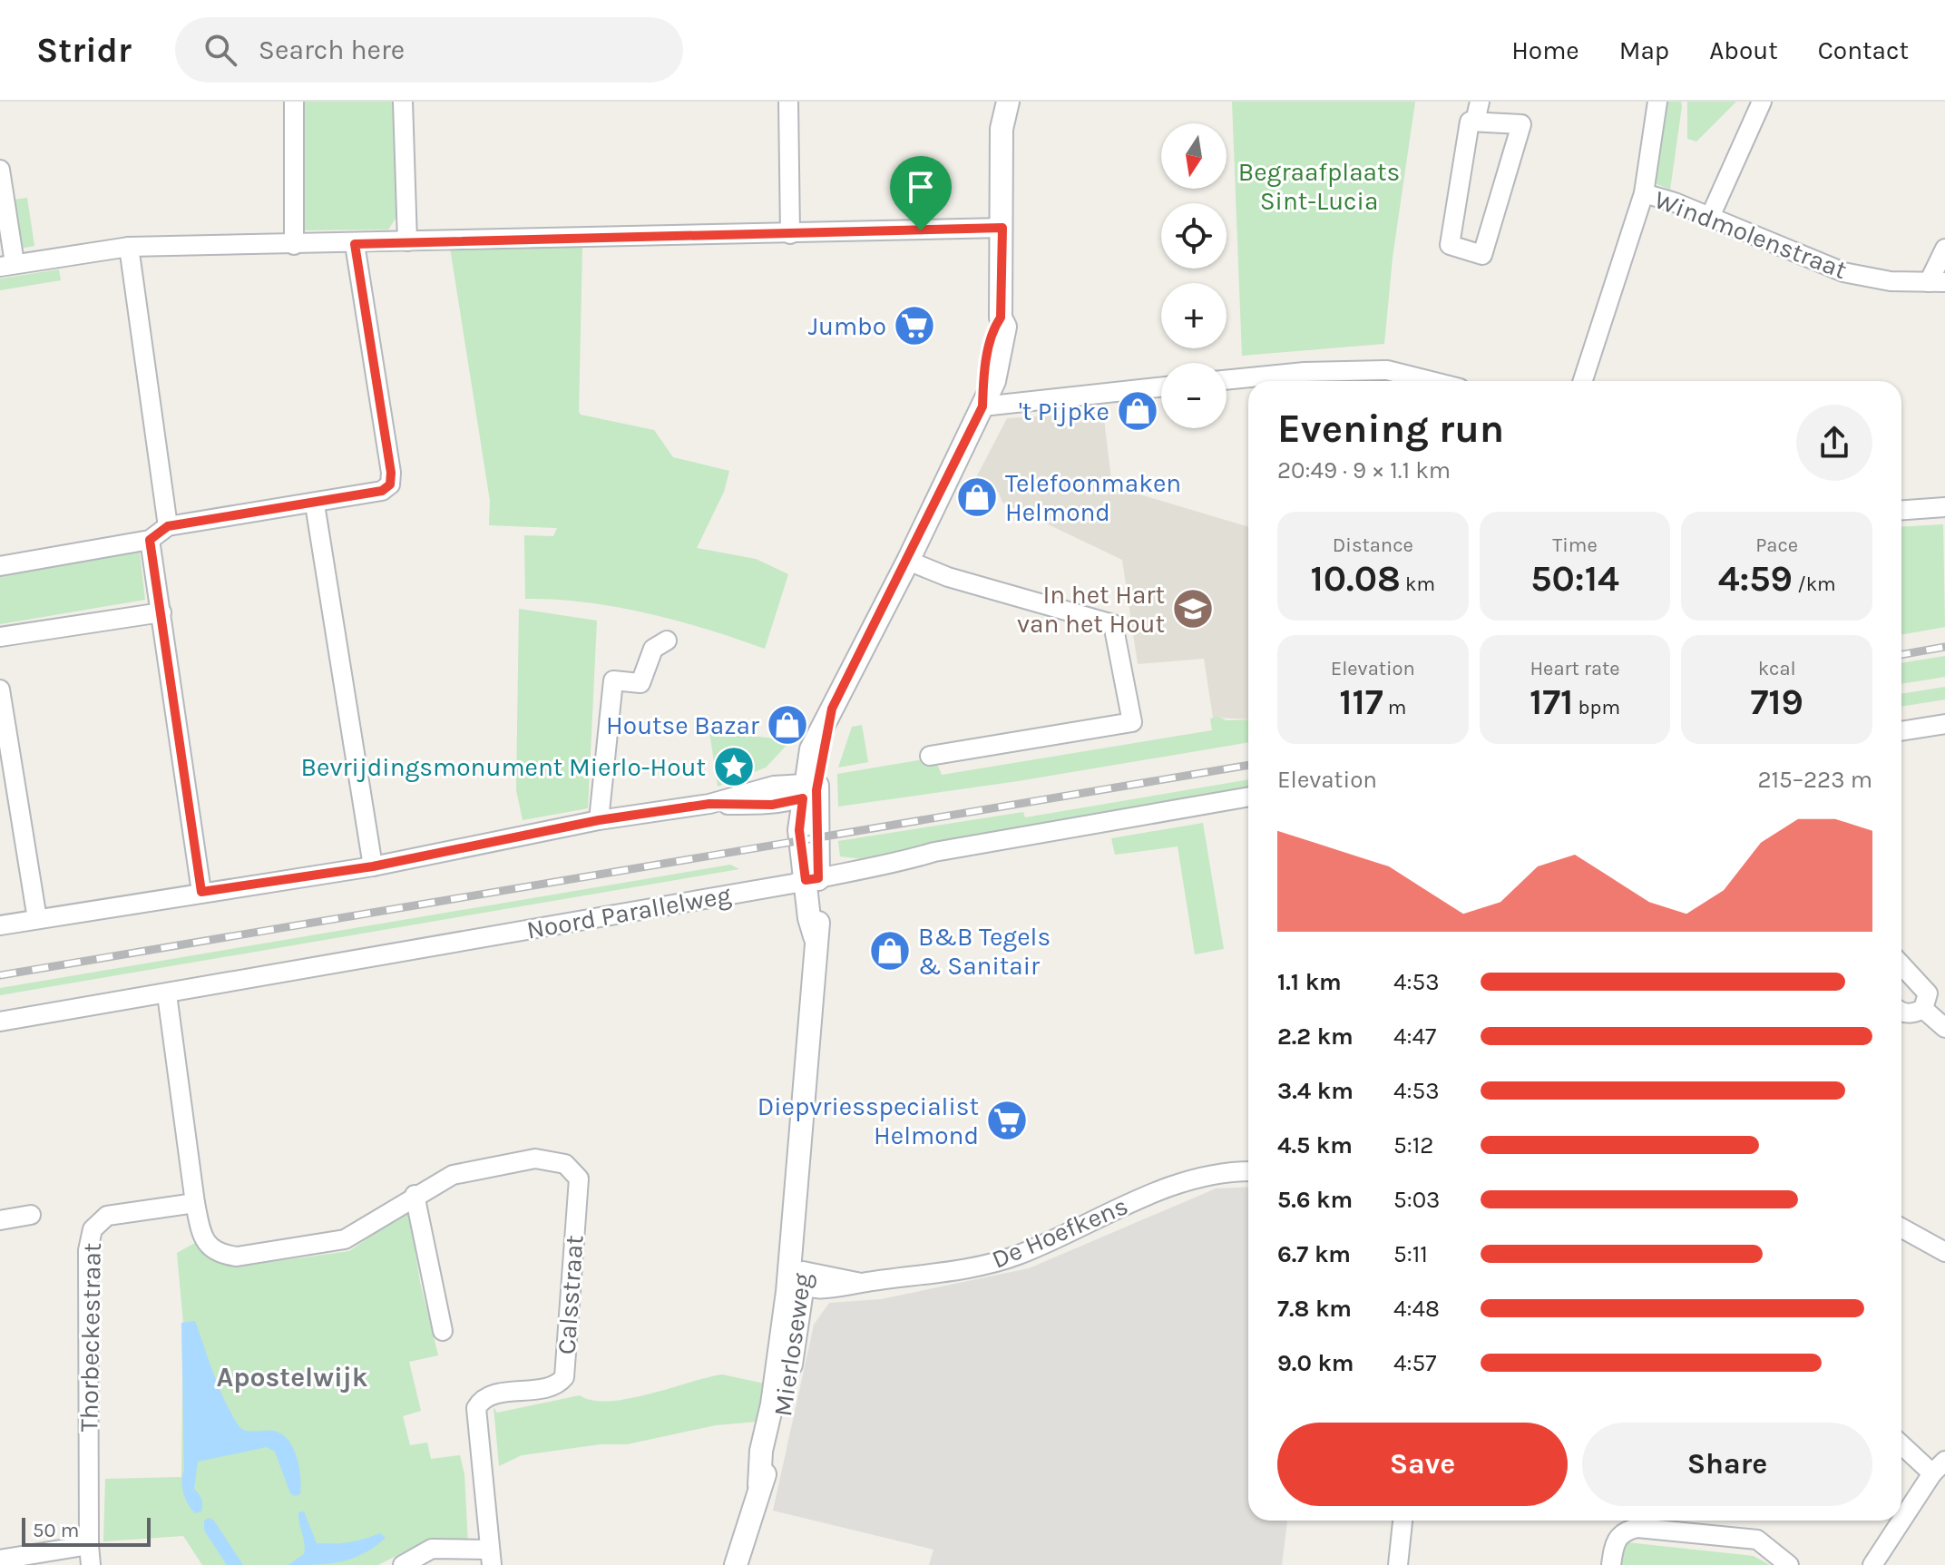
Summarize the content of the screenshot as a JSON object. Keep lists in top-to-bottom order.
{
  "streets": {
    "street": [
      "Windmolenstraat",
      "Noord Parallelweg",
      "De Hoefkens",
      "Calsstraat",
      "Thorbeckestraat",
      "Mierloseweg"
    ]
  },
  "crossings": [
    ["Noord Parallelweg", "Mierloseweg"],
    ["De Hoefkens", "Mierloseweg"],
    ["Calsstraat", "Thorbeckestraat"]
  ],
  "districts": ["Apostelwijk"],
  "parks": ["Begraafplaats Sint-Lucia"],
  "places": {
    "supermarket": ["Jumbo", "Diepvriesspecialist Helmond"],
    "shop": [
      "'t Pijpke",
      "Telefoonmaken Helmond",
      "Houtse Bazar",
      "B&B Tegels & Sanitair"
    ],
    "school or university": ["In het Hart van het Hout"],
    "place": ["Bevrijdingsmonument Mierlo-Hout"]
  },
  "scale_bar": "50 m",
  "north": "bottom",
  "page": {
    "header": "Stridr",
    "search": "Search here",
    "nav": [
      "Home",
      "Map",
      "About",
      "Contact"
    ],
    "map_buttons": ["+", "−"],
    "heading": ["Evening run", "20:49 · 9 × 1.1 km"],
    "stats": [
      ["Distance", "10.08 km"],
      ["Time", "50:14"],
      ["Pace", "4:59 /km"],
      ["Elevation", "117 m"],
      ["Heart rate", "171 bpm"],
      ["kcal", "719"]
    ],
    "chart": ["Elevation", "215–223 m"],
    "list": [
      {
        "name": "1.1 km",
        "note": "4:53"
      },
      {
        "name": "2.2 km",
        "note": "4:47"
      },
      {
        "name": "3.4 km",
        "note": "4:53"
      },
      {
        "name": "4.5 km",
        "note": "5:12"
      },
      {
        "name": "5.6 km",
        "note": "5:03"
      },
      {
        "name": "6.7 km",
        "note": "5:11"
      },
      {
        "name": "7.8 km",
        "note": "4:48"
      },
      {
        "name": "9.0 km",
        "note": "4:57"
      }
    ],
    "buttons": ["Save", "Share"],
    "scale": "50 m"
  }
}
